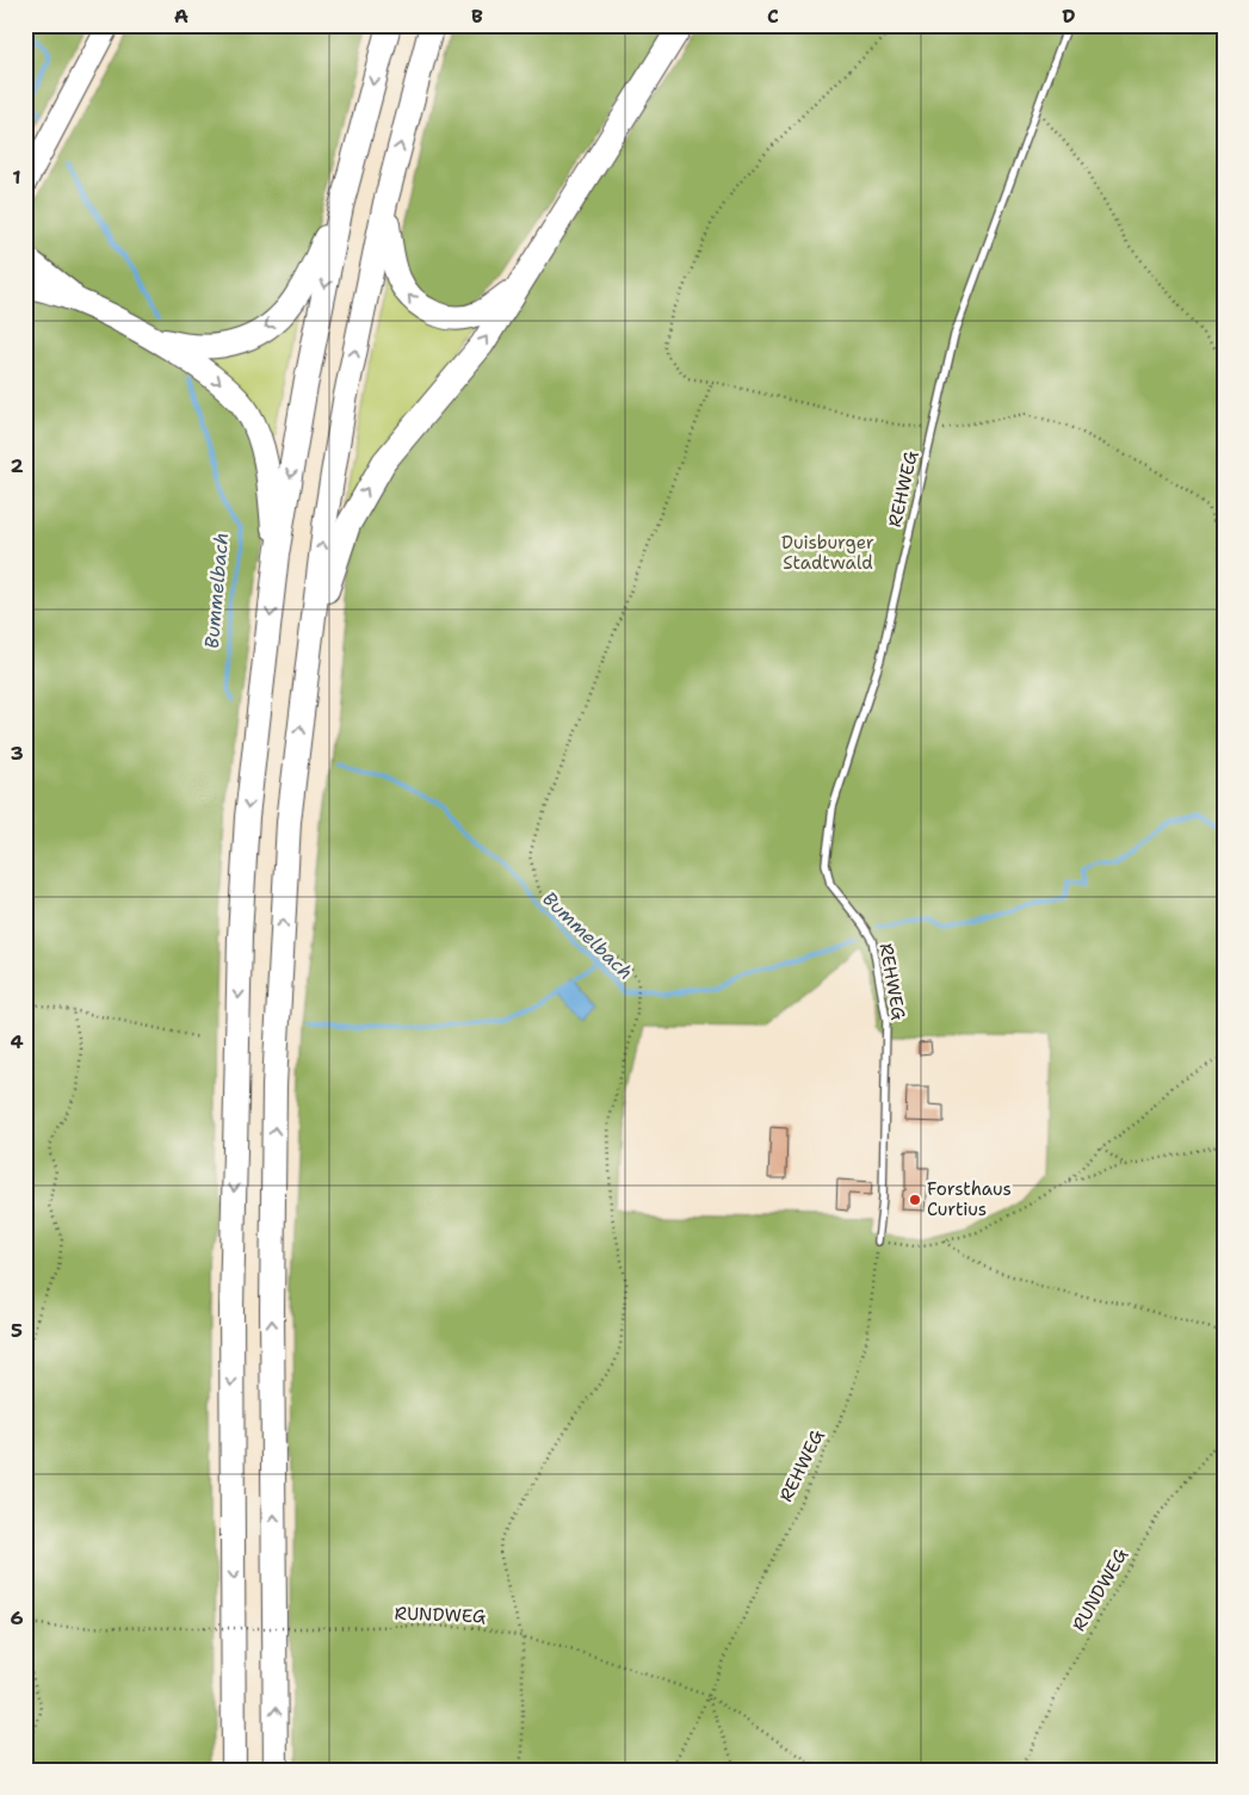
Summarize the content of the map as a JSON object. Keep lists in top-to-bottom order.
{
  "streets": {
    "lane": ["REHWEG"],
    "path": ["RUNDWEG"]
  },
  "crossings": [
    ["REHWEG", "RUNDWEG"]
  ],
  "water": ["Bummelbach"],
  "parks": ["Duisburger Stadtwald"],
  "places": ["Forsthaus Curtius"],
  "grid": {
    "columns": [
      "A",
      "B",
      "C",
      "D"
    ],
    "rows": [
      "1",
      "2",
      "3",
      "4",
      "5",
      "6"
    ]
  }
}
